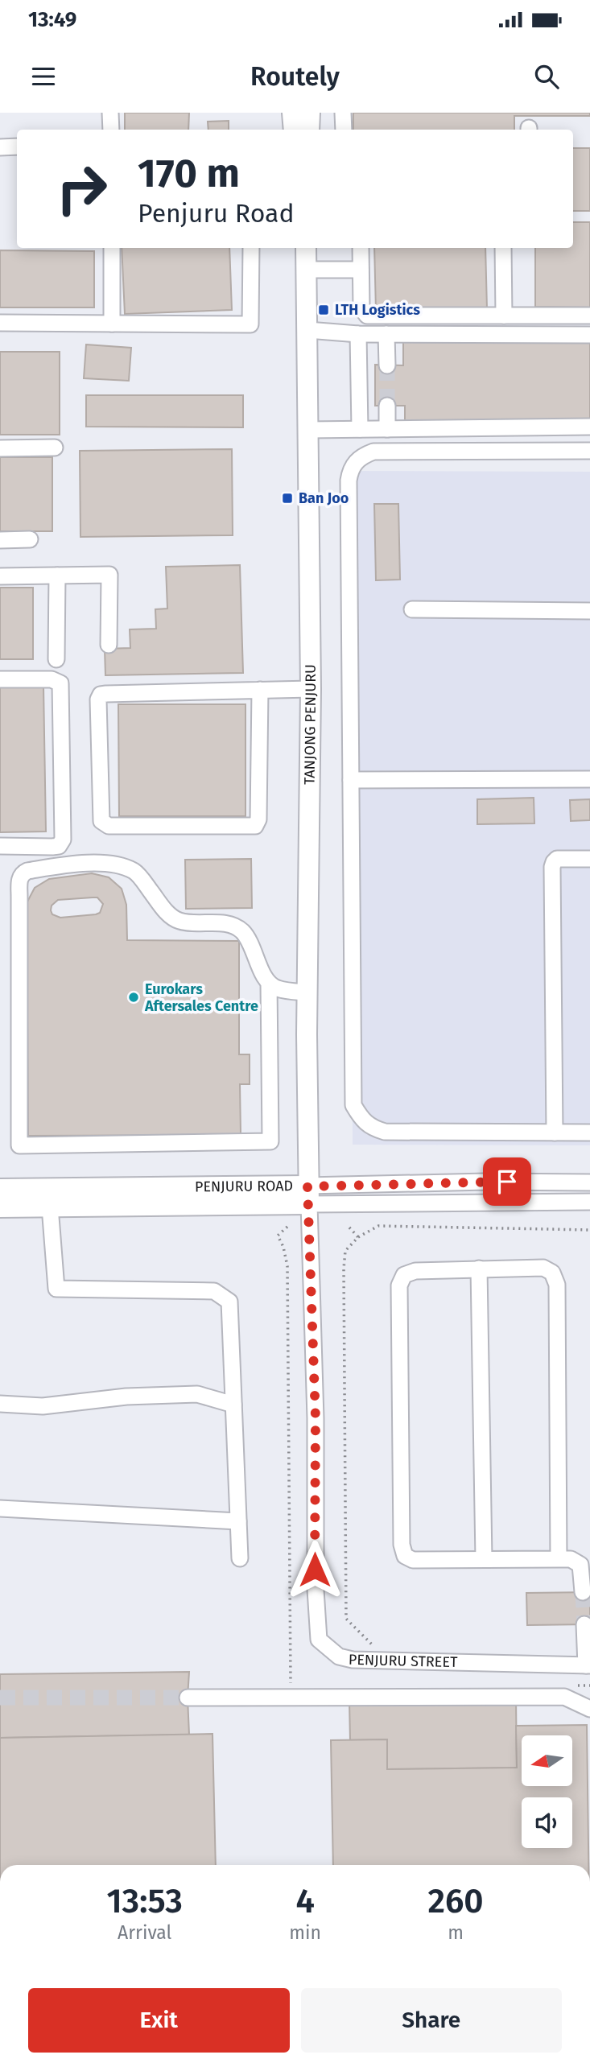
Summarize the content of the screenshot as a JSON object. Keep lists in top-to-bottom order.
{
  "streets": {
    "main road": ["TANJONG PENJURU", "PENJURU ROAD"],
    "street": ["PENJURU STREET"]
  },
  "crossings": [
    ["TANJONG PENJURU", "PENJURU ROAD"],
    ["TANJONG PENJURU", "PENJURU STREET"],
    ["PENJURU ROAD", "PENJURU STREET"]
  ],
  "places": {
    "transit": ["LTH Logistics", "Ban Joo"],
    "other": ["Eurokars Aftersales Centre"]
  },
  "north": "left",
  "page": {
    "status": "13:49",
    "header": "Routely",
    "turn": ["170 m", "Penjuru Road"],
    "eta": [
      "13:53",
      "Arrival",
      "4",
      "min",
      "260",
      "m"
    ],
    "buttons": ["Exit", "Share"]
  }
}
